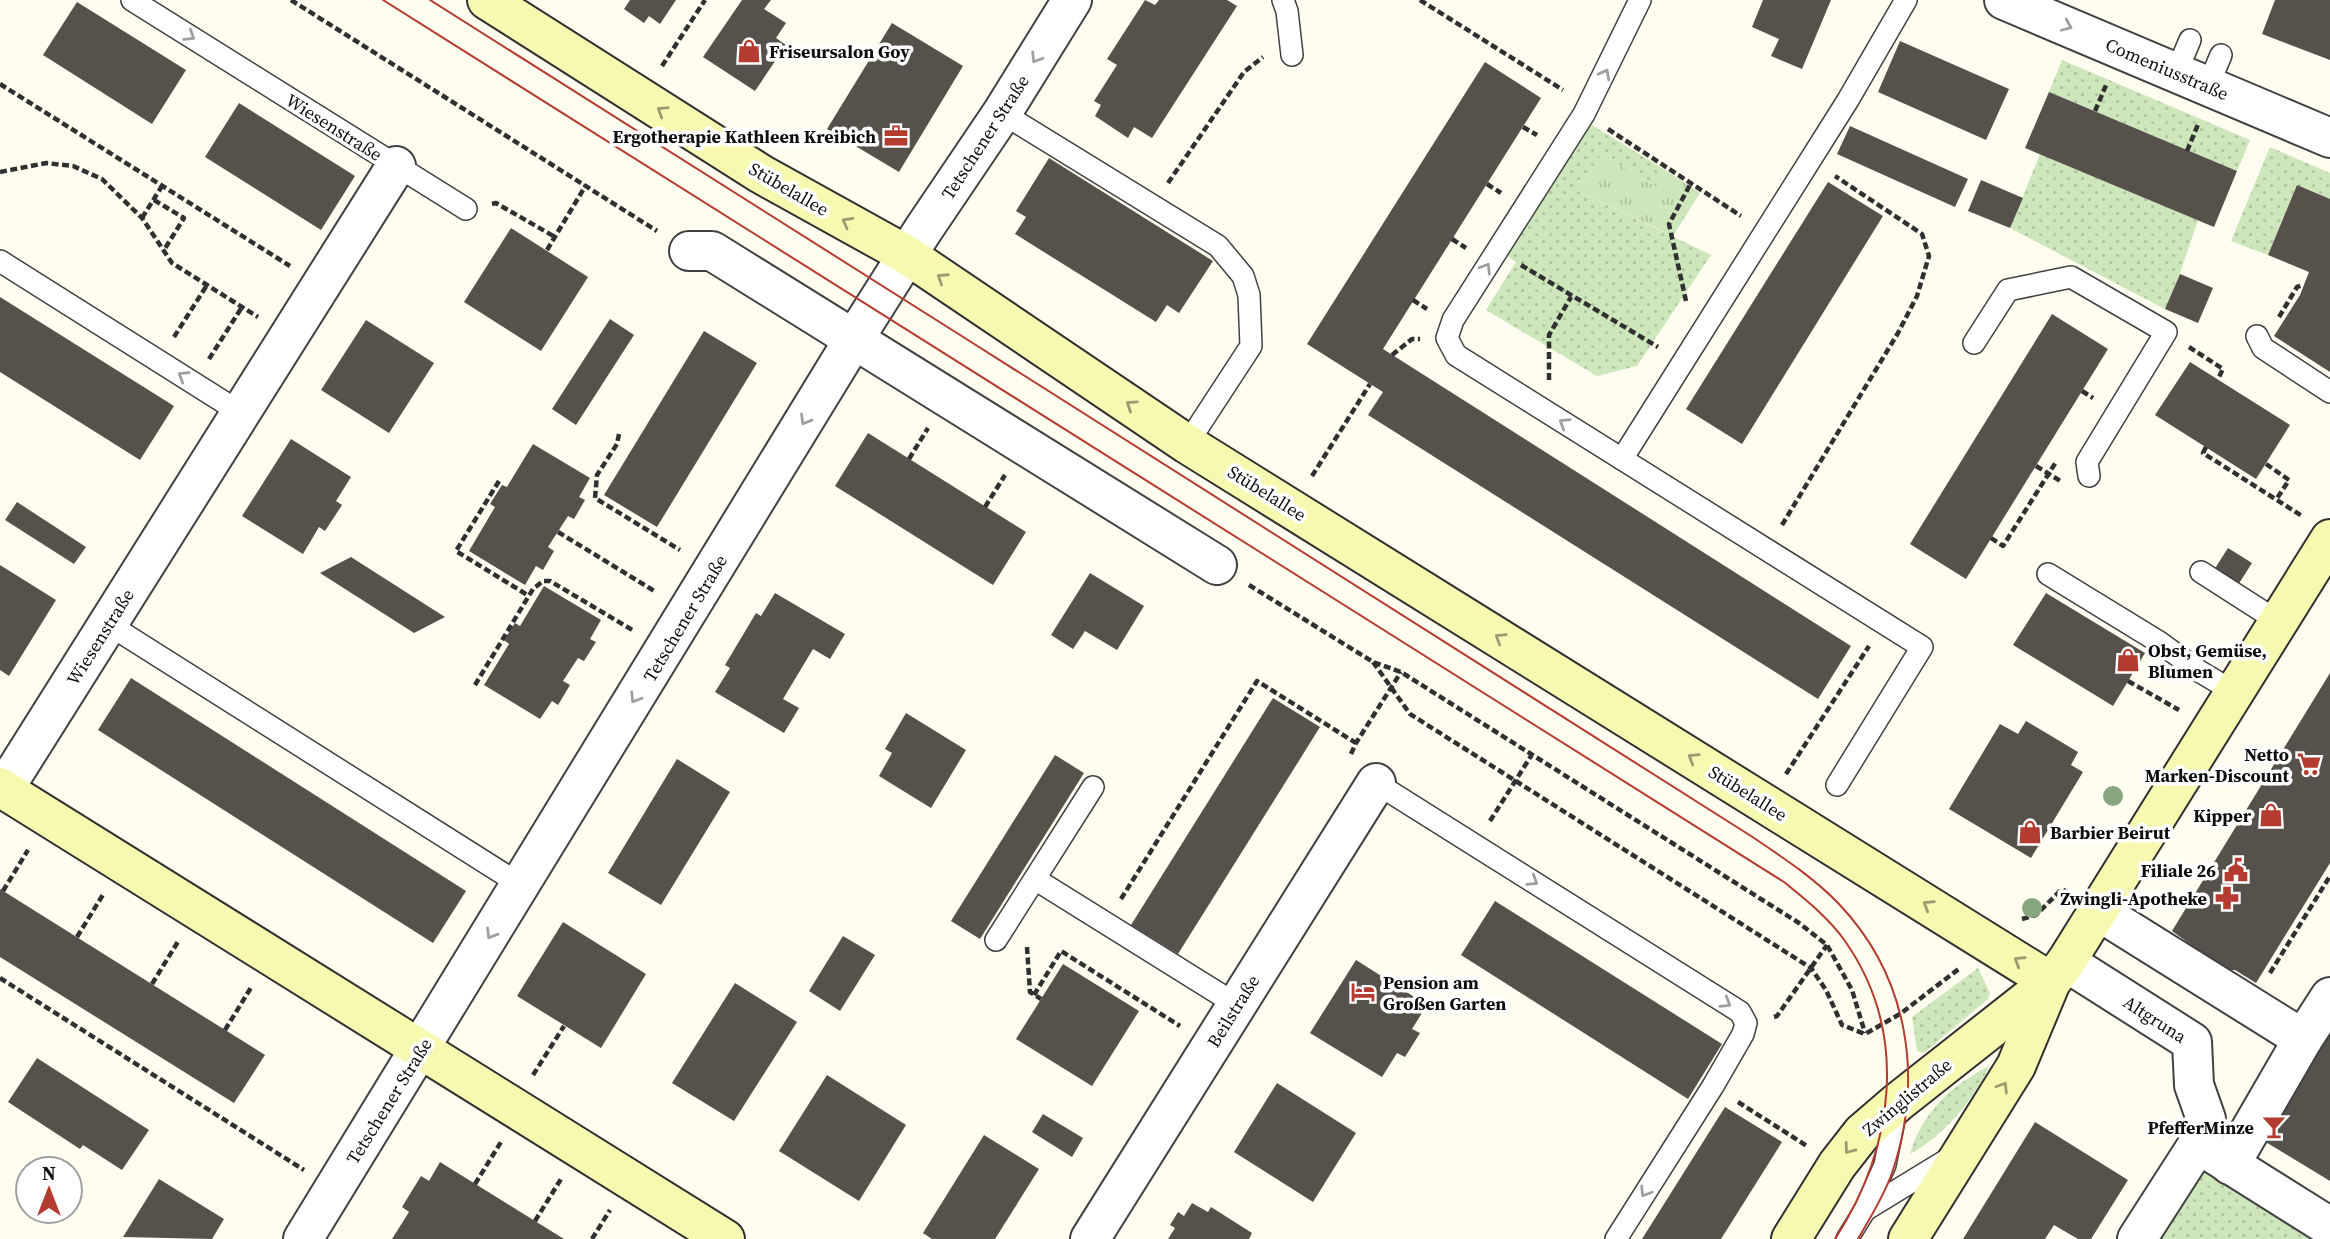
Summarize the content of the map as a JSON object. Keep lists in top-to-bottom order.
{
  "streets": {
    "street": [
      "Comeniusstraße",
      "Wiesenstraße",
      "Tetschener Straße",
      "Stübelallee",
      "Beilstraße",
      "Altgruna",
      "Zwinglistraße"
    ]
  },
  "crossings": [
    ["Tetschener Straße", "Stübelallee"],
    ["Stübelallee", "Altgruna"],
    ["Stübelallee", "Zwinglistraße"],
    ["Altgruna", "Zwinglistraße"]
  ],
  "one_way": ["Comeniusstraße", "Tetschener Straße"],
  "places": {
    "shop": [
      "Friseursalon Goy",
      "Obst, Gemüse, Blumen",
      "Kipper",
      "Barbier Beirut"
    ],
    "office": ["Ergotherapie Kathleen Kreibich"],
    "supermarket": ["Netto Marken-Discount"],
    "public building": ["Filiale 26"],
    "pharmacy": ["Zwingli-Apotheke"],
    "hotel": ["Pension am Großen Garten"],
    "bar": ["PfefferMinze"]
  },
  "north": "top"
}
